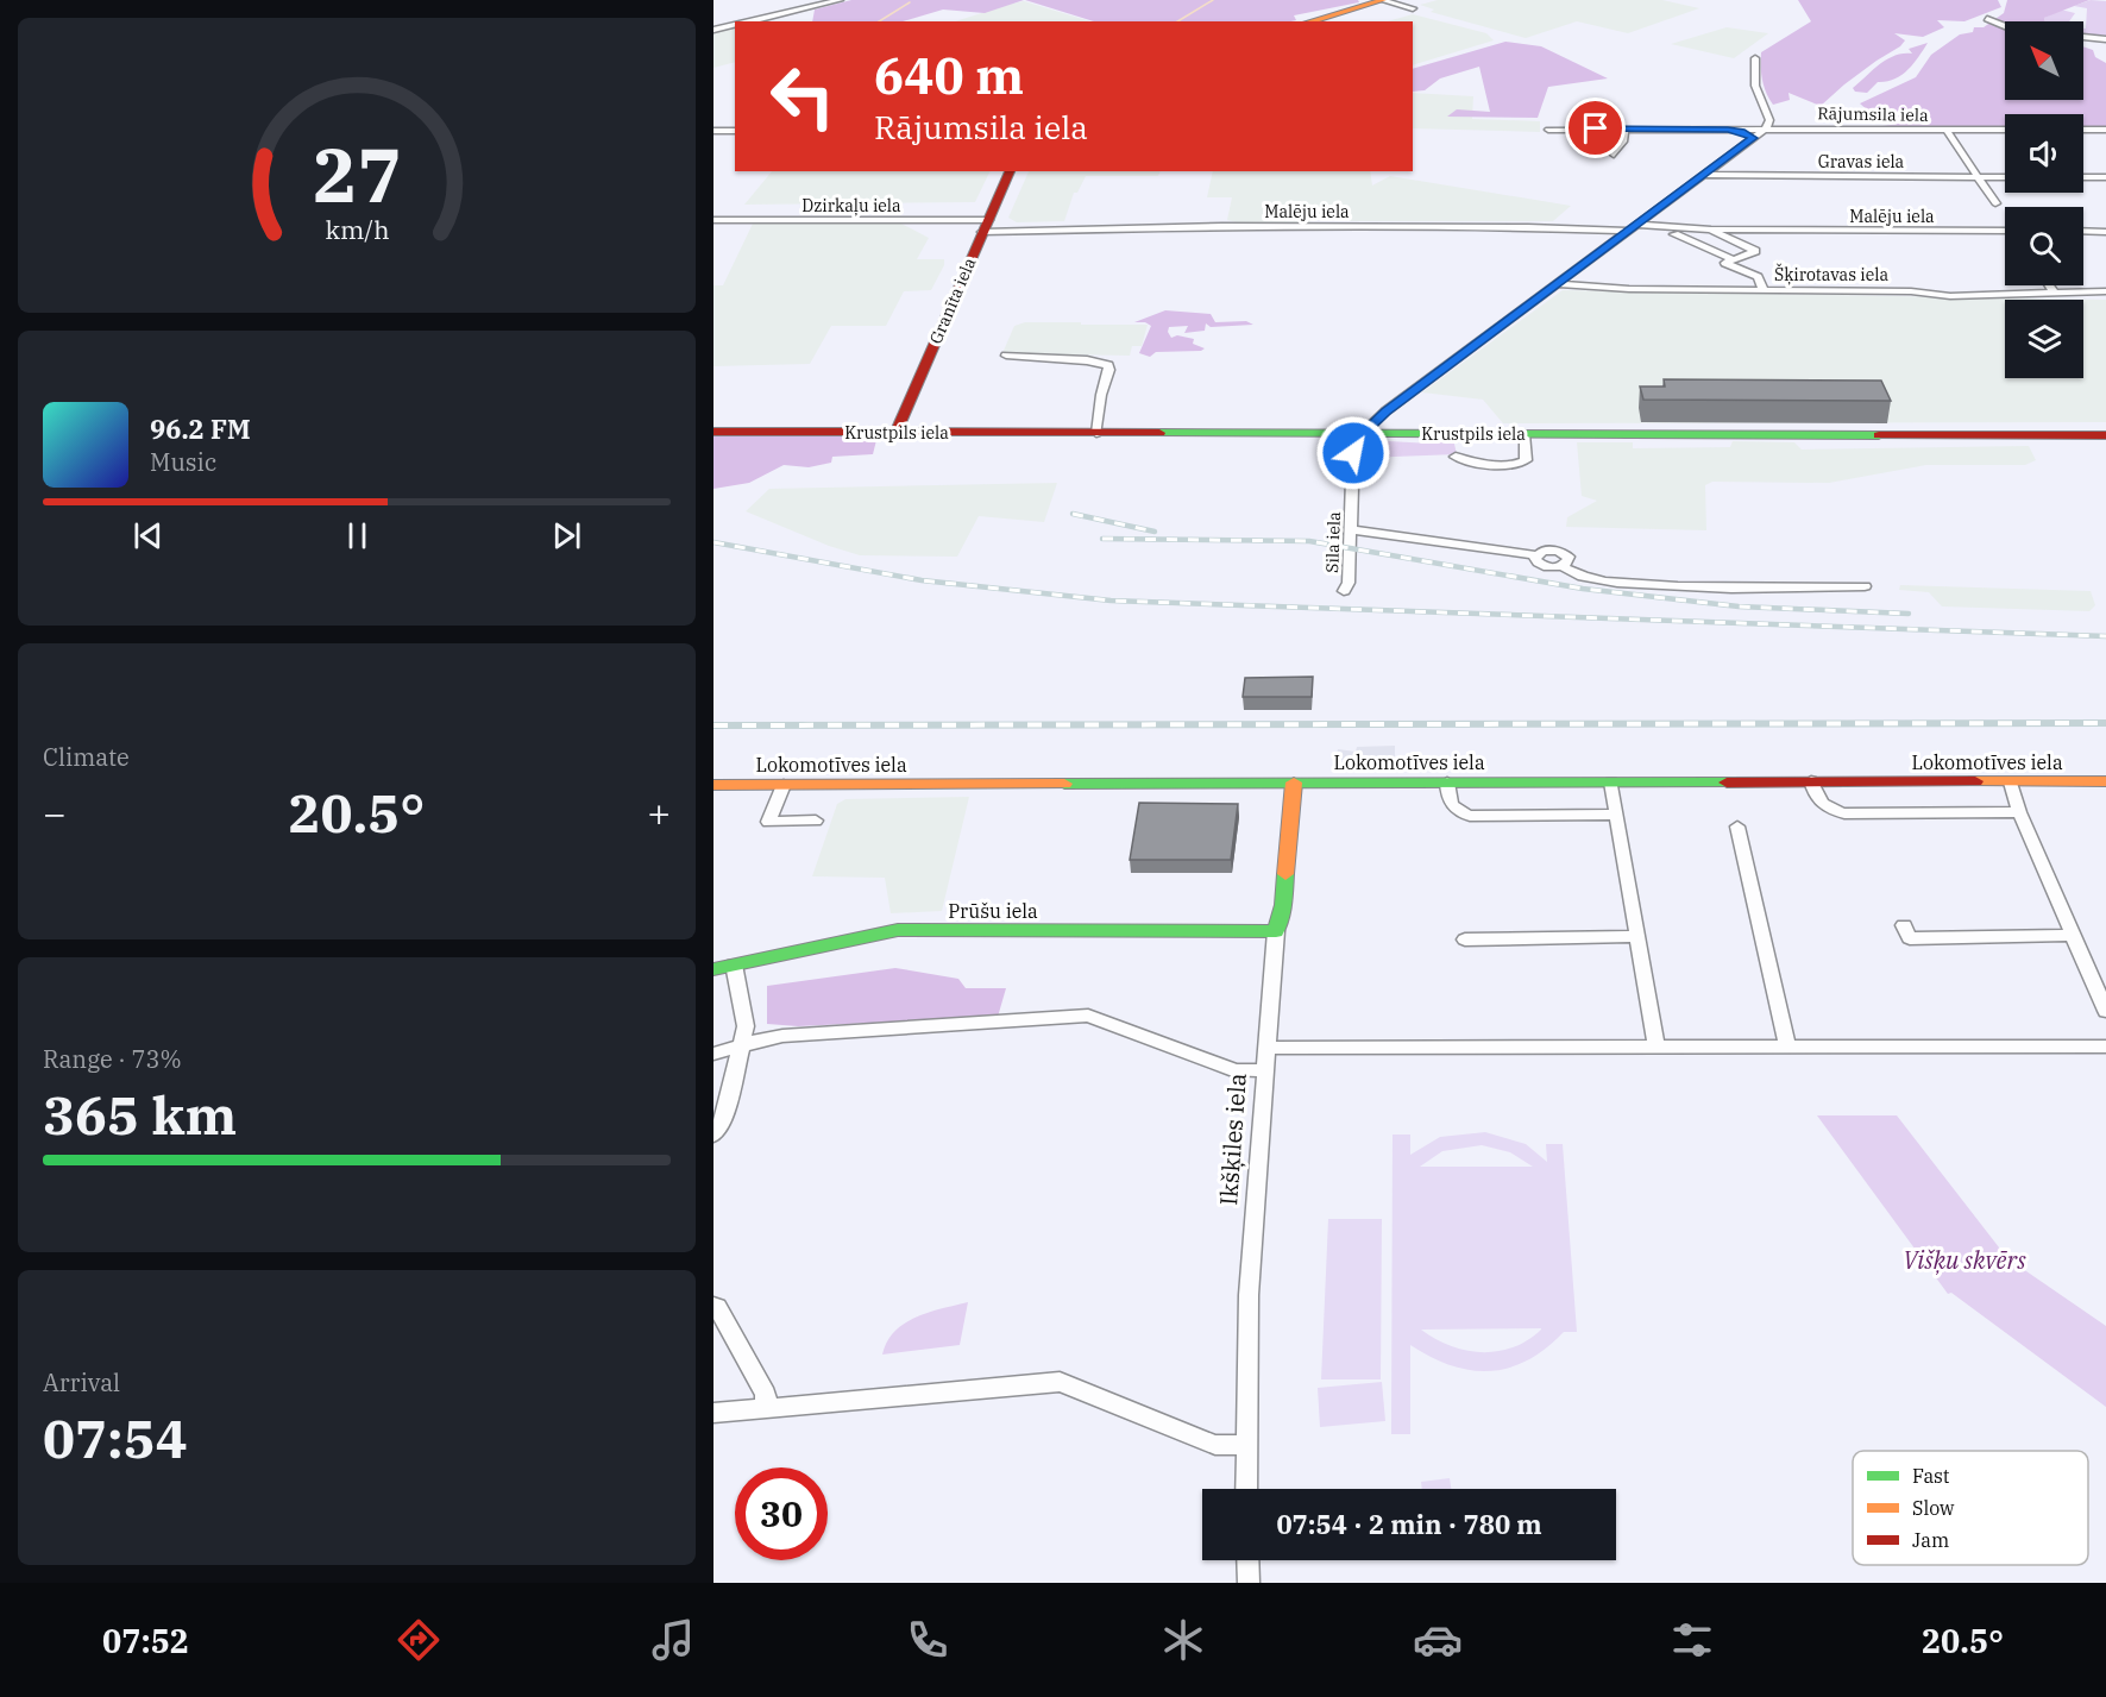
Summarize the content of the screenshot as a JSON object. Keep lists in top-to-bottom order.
{
  "streets": {
    "street": [
      "Rājumsila iela",
      "Gravas iela",
      "Dzirkaļu iela",
      "Malēju iela",
      "Šķirotavas iela",
      "Granīta iela",
      "Krustpils iela",
      "Sila iela",
      "Lokomotīves iela",
      "Prūšu iela",
      "Ikšķiles iela"
    ]
  },
  "crossings": [
    ["Dzirkaļu iela", "Malēju iela"],
    ["Dzirkaļu iela", "Granīta iela"],
    ["Malēju iela", "Granīta iela"],
    ["Granīta iela", "Krustpils iela"],
    ["Krustpils iela", "Sila iela"],
    ["Lokomotīves iela", "Ikšķiles iela"],
    ["Prūšu iela", "Ikšķiles iela"]
  ],
  "parks": ["Višķu skvērs"],
  "legend": ["Fast", "Slow", "Jam"],
  "north": "top left",
  "page": {
    "turn": ["640 m", "Rājumsila iela"],
    "song": ["96.2 FM", "Music"],
    "tile": [
      "Climate",
      ["Range · 73%", "365 km"],
      ["Arrival", "07:54"]
    ],
    "heat": ["−", "20.5°", "+"],
    "limit": "30",
    "trip": "07:54 · 2 min · 780 m",
    "tabs": ["07:52", "20.5°"],
    "gauge": ["27", "km/h"]
  }
}
